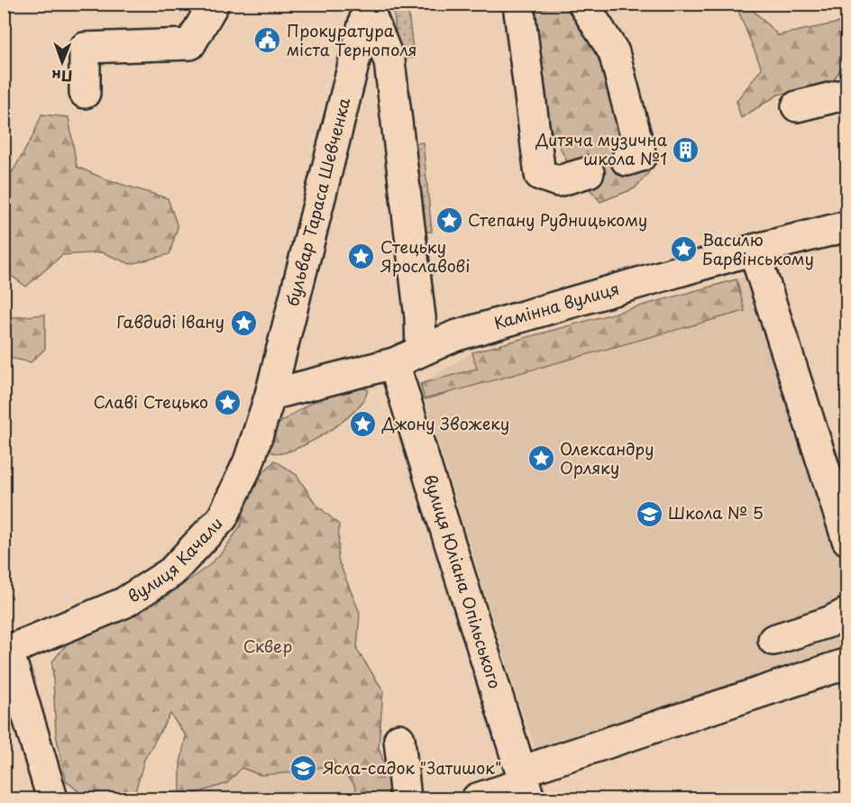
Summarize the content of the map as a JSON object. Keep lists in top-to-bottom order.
{
  "streets": {
    "street": [
      "бульвар Тараса Шевченка",
      "Камінна вулиця",
      "вулиця Качали",
      "вулиця Юліана Опільського"
    ]
  },
  "crossings": [
    ["бульвар Тараса Шевченка", "Камінна вулиця"],
    ["бульвар Тараса Шевченка", "вулиця Качали"],
    ["Камінна вулиця", "вулиця Качали"],
    ["Камінна вулиця", "вулиця Юліана Опільського"]
  ],
  "parks": ["Сквер"],
  "places": {
    "public building": ["Прокуратура міста Тернополя"],
    "building": ["Дитяча музична школа №1"],
    "place": [
      "Степану Рудницькому",
      "Василю Барвінському",
      "Стецьку Ярославові",
      "Гавдиді Івану",
      "Славі Стецько",
      "Джону Звожеку",
      "Олександру Орляку"
    ],
    "school or university": ["Школа № 5", "Ясла-садок \"Затишок\""]
  },
  "north": "bottom"
}
